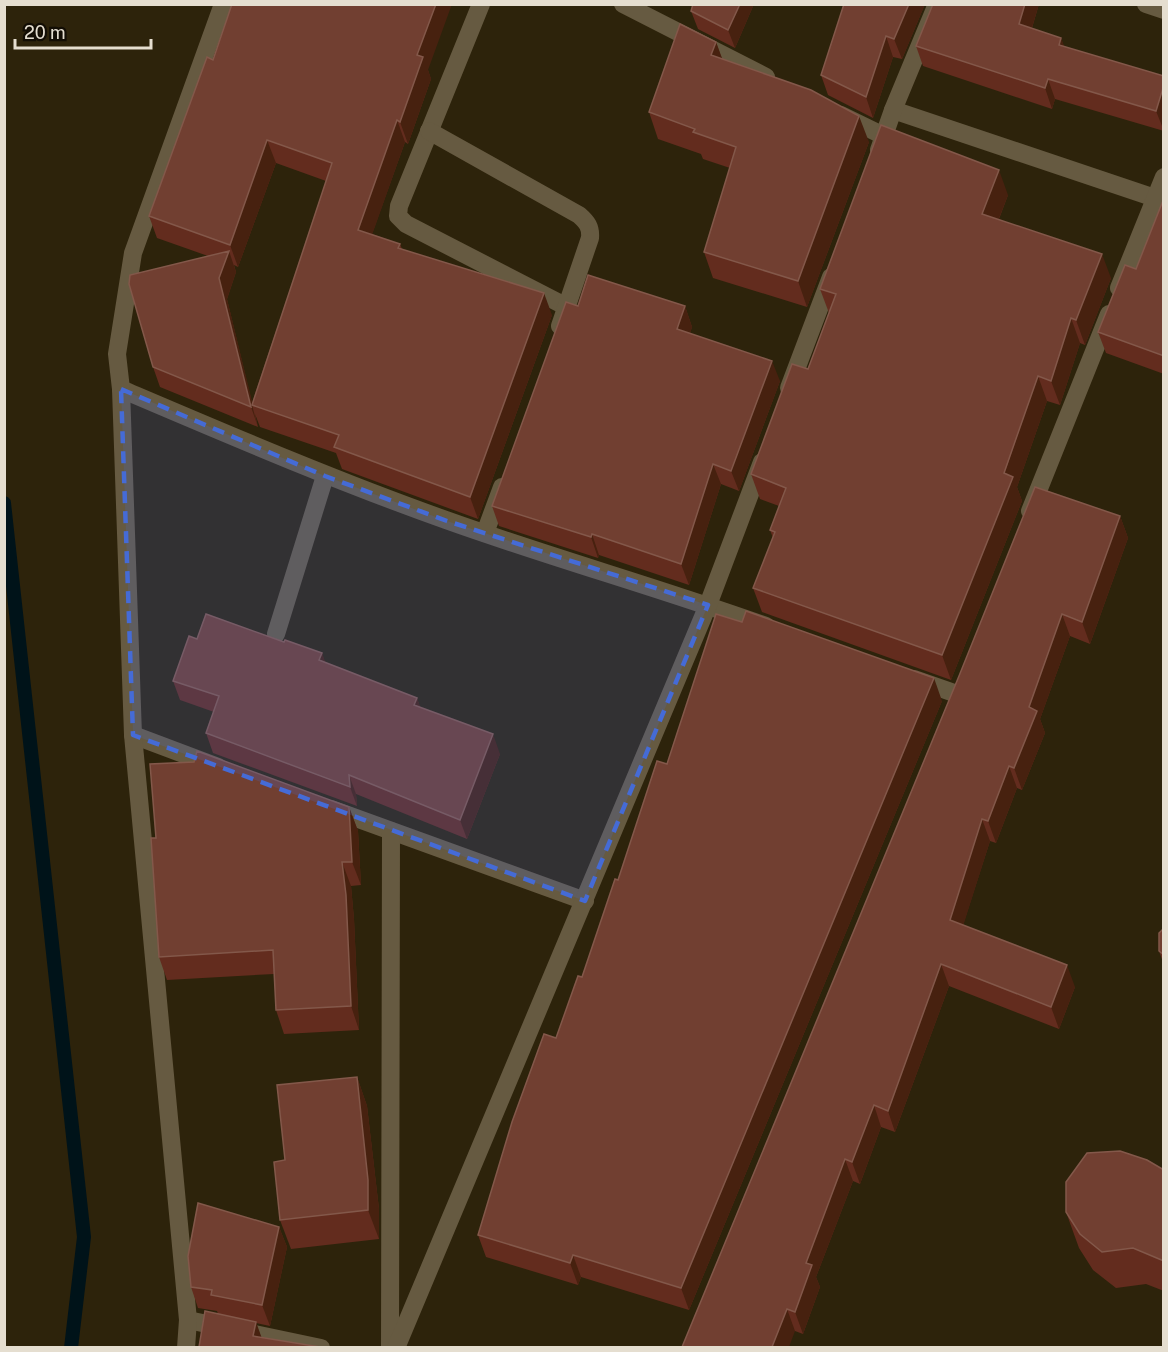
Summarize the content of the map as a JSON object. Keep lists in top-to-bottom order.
{
  "scale_bar": "20 m"
}
